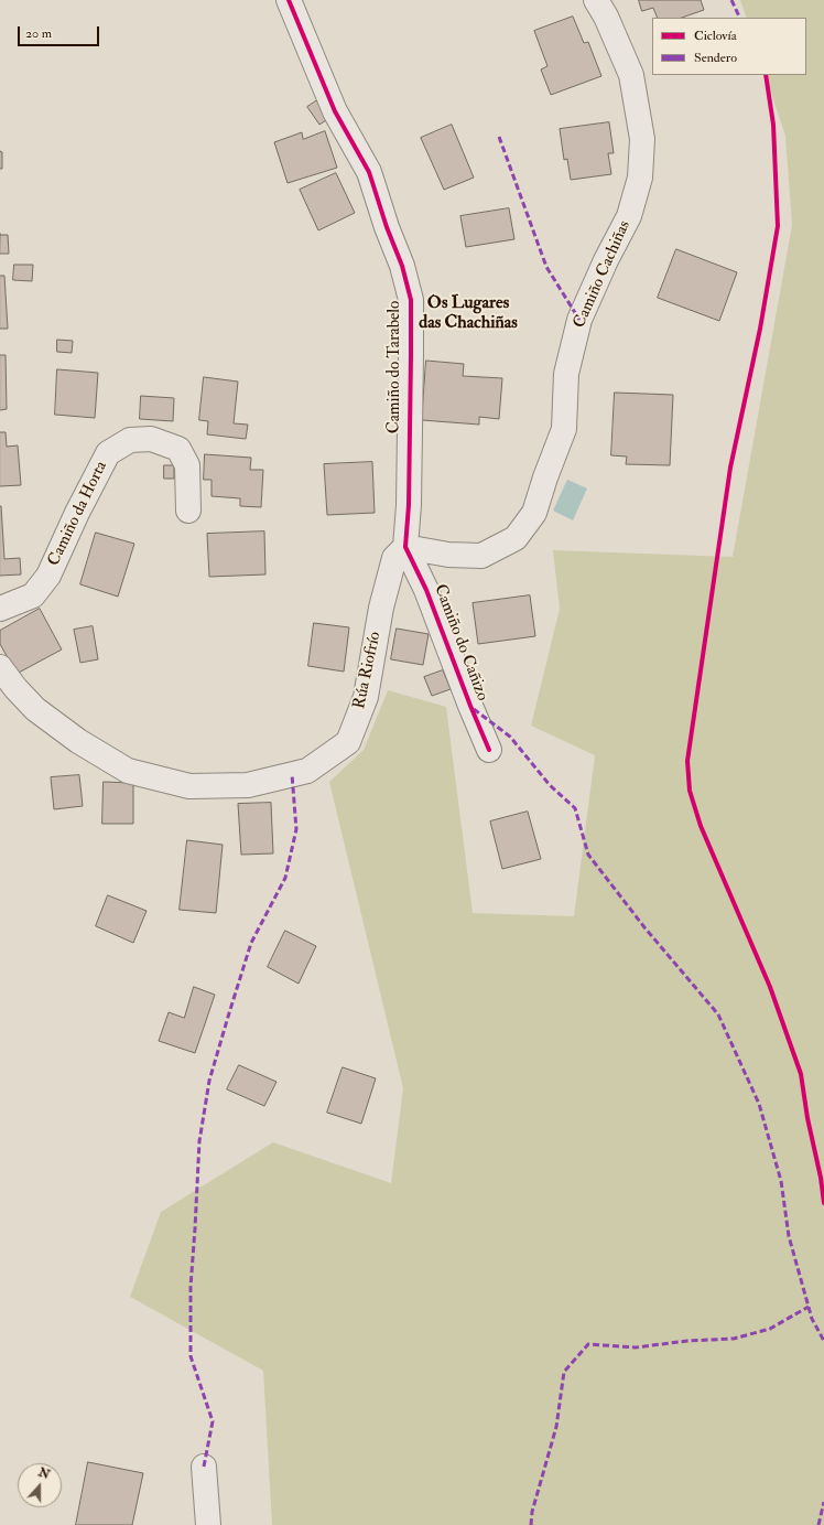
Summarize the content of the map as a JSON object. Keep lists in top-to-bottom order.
{
  "streets": {
    "street": [
      "Camiño Cachiñas",
      "Camiño do Tarabelo",
      "Camiño da Horta",
      "Camiño do Cañizo",
      "Rúa Riofrío"
    ]
  },
  "crossings": [
    ["Camiño Cachiñas", "Camiño do Tarabelo"],
    ["Camiño Cachiñas", "Camiño do Cañizo"],
    ["Camiño Cachiñas", "Rúa Riofrío"],
    ["Camiño do Tarabelo", "Camiño do Cañizo"],
    ["Camiño do Tarabelo", "Rúa Riofrío"],
    ["Camiño do Cañizo", "Rúa Riofrío"]
  ],
  "districts": ["Os Lugares das Chachiñas"],
  "legend": ["Ciclovía", "Sendero"],
  "scale_bar": "20 m",
  "north": "top"
}
